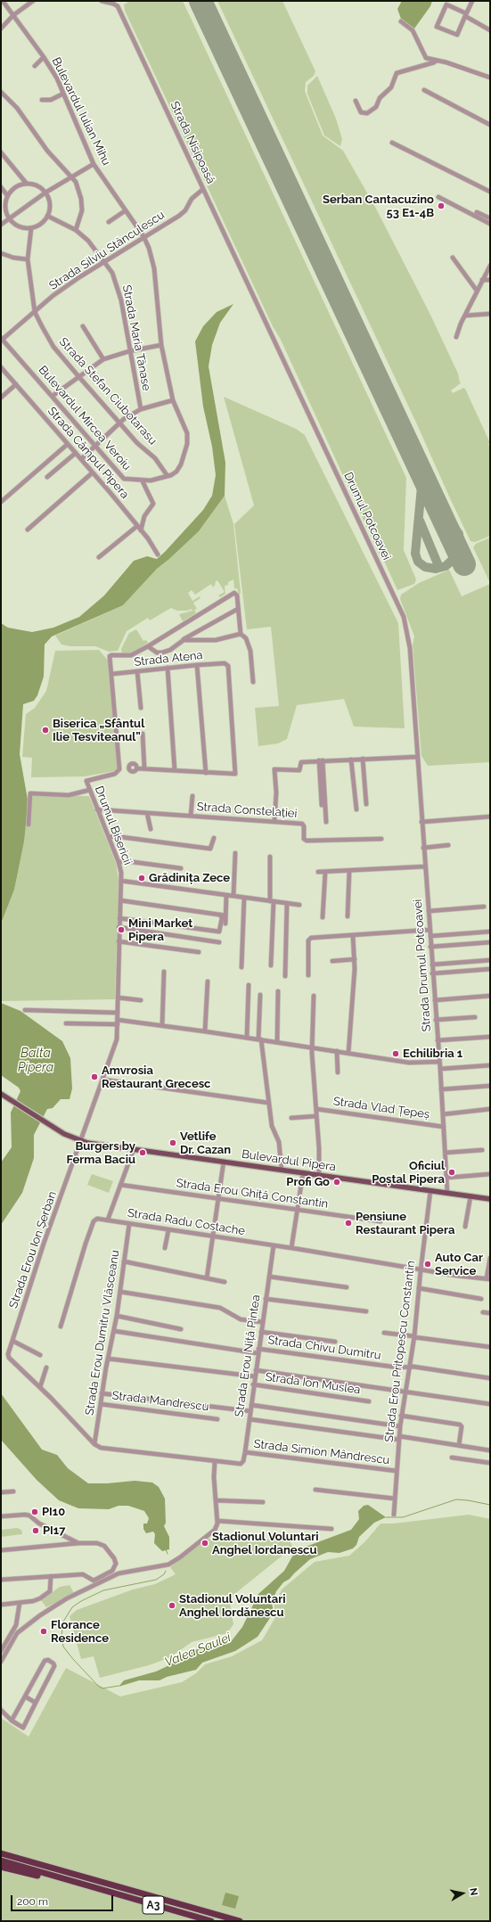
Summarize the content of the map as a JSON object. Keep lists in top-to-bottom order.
{
  "streets": {
    "highway": ["A3"],
    "main road": ["Bulevardul Pipera"],
    "street": [
      "Bulevardul Iulian Mihu",
      "Strada Nisipoasă",
      "Strada Silviu Stănculescu",
      "Strada Maria Tănase",
      "Strada Stefan Ciubotarasu",
      "Bulevardul Mircea Veroiu",
      "Strada Câmpul Pipera",
      "Drumul Potcoavei",
      "Strada Atena",
      "Strada Constelației",
      "Drumul Bisericii",
      "Strada Drumul Potcoavei",
      "Strada Vlad Țepeș",
      "Strada Erou Ghiță Constantin",
      "Strada Radu Costache",
      "Strada Erou Ion Șerban",
      "Strada Erou Dumitru Vlăsceanu",
      "Strada Chivu Dumitru",
      "Strada Erou Pritopescu Constantin",
      "Strada Erou Niță Pintea",
      "Strada Ion Muslea",
      "Strada Mandrescu",
      "Strada Simion Mândrescu"
    ]
  },
  "crossings": [
    ["Bulevardul Iulian Mihu", "Strada Silviu Stănculescu"],
    ["Bulevardul Iulian Mihu", "Strada Stefan Ciubotarasu"],
    ["Bulevardul Iulian Mihu", "Bulevardul Mircea Veroiu"],
    ["Strada Nisipoasă", "Strada Silviu Stănculescu"],
    ["Strada Nisipoasă", "Drumul Potcoavei"],
    ["Strada Silviu Stănculescu", "Strada Maria Tănase"],
    ["Strada Silviu Stănculescu", "Strada Stefan Ciubotarasu"],
    ["Strada Silviu Stănculescu", "Bulevardul Mircea Veroiu"],
    ["Strada Stefan Ciubotarasu", "Bulevardul Mircea Veroiu"],
    ["Drumul Potcoavei", "Strada Drumul Potcoavei"],
    ["Strada Constelației", "Drumul Bisericii"],
    ["Drumul Bisericii", "Bulevardul Pipera"],
    ["Drumul Bisericii", "Strada Erou Ion Șerban"],
    ["Strada Drumul Potcoavei", "Strada Vlad Țepeș"],
    ["Strada Drumul Potcoavei", "Bulevardul Pipera"],
    ["Bulevardul Pipera", "Strada Erou Ion Șerban"],
    ["Bulevardul Pipera", "Strada Erou Pritopescu Constantin"],
    ["Strada Radu Costache", "Strada Erou Dumitru Vlăsceanu"],
    ["Strada Radu Costache", "Strada Erou Niță Pintea"],
    ["Strada Erou Ion Șerban", "Strada Erou Dumitru Vlăsceanu"],
    ["Strada Erou Dumitru Vlăsceanu", "Strada Chivu Dumitru"],
    ["Strada Erou Dumitru Vlăsceanu", "Strada Mandrescu"],
    ["Strada Chivu Dumitru", "Strada Erou Pritopescu Constantin"],
    ["Strada Chivu Dumitru", "Strada Erou Niță Pintea"],
    ["Strada Erou Pritopescu Constantin", "Strada Simion Mândrescu"],
    ["Strada Erou Niță Pintea", "Strada Ion Muslea"],
    ["Strada Erou Niță Pintea", "Strada Simion Mândrescu"]
  ],
  "water": ["Balta Pipera", "Valea Saulei"],
  "places": [
    "Serban Cantacuzino 53 E1-4B",
    "Biserica „Sfântul Ilie Tesviteanul”",
    "Grădinița Zece",
    "Mini Market Pipera",
    "Echilibria 1",
    "Amvrosia Restaurant Grecesc",
    "Vetlife Dr. Cazan",
    "Burgers by Ferma Baciu",
    "Oficiul Poștal Pipera",
    "Profi Go",
    "Pensiune Restaurant Pipera",
    "Auto Car Service",
    "PI10",
    "PI17",
    "Stadionul Voluntari Anghel Iordanescu",
    "Stadionul Voluntari Anghel Iordănescu",
    "Florance Residence"
  ],
  "scale_bar": "200 m",
  "north": "right"
}
